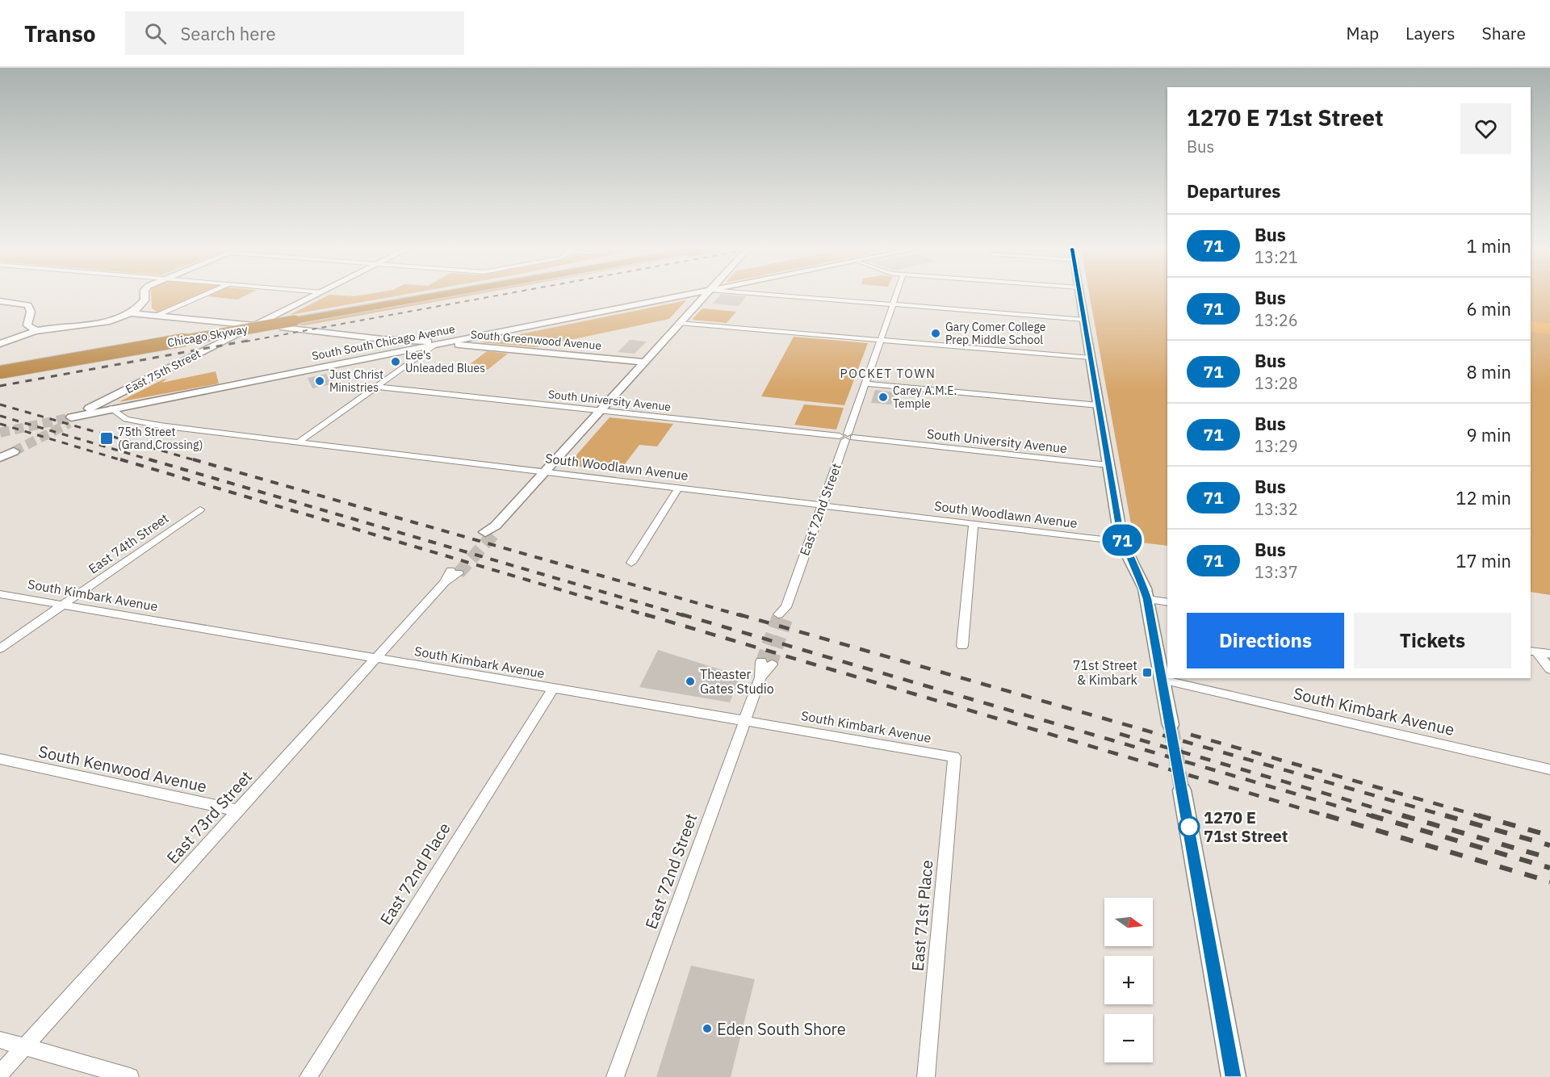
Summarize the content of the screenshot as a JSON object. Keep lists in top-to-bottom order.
{
  "streets": {
    "highway": ["Chicago Skyway"],
    "street": [
      "South Greenwood Avenue",
      "South South Chicago Avenue",
      "East 75th Street",
      "South University Avenue",
      "South Woodlawn Avenue",
      "East 72nd Street",
      "East 74th Street",
      "South Kimbark Avenue",
      "South Kenwood Avenue",
      "East 73rd Street",
      "East 72nd Place",
      "East 71st Place"
    ]
  },
  "crossings": [
    ["South Greenwood Avenue", "South South Chicago Avenue"],
    ["South Greenwood Avenue", "East 75th Street"],
    ["South South Chicago Avenue", "East 75th Street"],
    ["South South Chicago Avenue", "South Woodlawn Avenue"],
    ["South University Avenue", "East 72nd Street"],
    ["South Woodlawn Avenue", "East 72nd Street"],
    ["East 72nd Street", "South Kimbark Avenue"],
    ["East 74th Street", "South Kimbark Avenue"],
    ["South Kimbark Avenue", "East 73rd Street"],
    ["South Kimbark Avenue", "East 72nd Place"],
    ["South Kimbark Avenue", "East 71st Place"],
    ["South Kenwood Avenue", "East 73rd Street"]
  ],
  "districts": ["POCKET TOWN"],
  "places": {
    "other": [
      "Gary Comer College Prep Middle School",
      "Lee's Unleaded Blues",
      "Just Christ Ministries",
      "Carey A.M.E. Temple",
      "Theaster Gates Studio",
      "1270 E 71st Street",
      "Eden South Shore"
    ],
    "transit": ["75th Street (Grand Crossing)", "71st Street & Kimbark"]
  },
  "lines": ["bus line 71"],
  "north": "right",
  "page": {
    "header": "Transo",
    "search": "Search here",
    "nav": ["Map", "Layers", "Share"],
    "on_map": "71",
    "heading": [
      ["1270 E 71st Street", "Bus"],
      "Departures"
    ],
    "list": [
      {
        "mark": "71",
        "name": "Bus",
        "note": "13:21",
        "value": "1 min"
      },
      {
        "mark": "71",
        "name": "Bus",
        "note": "13:26",
        "value": "6 min"
      },
      {
        "mark": "71",
        "name": "Bus",
        "note": "13:28",
        "value": "8 min"
      },
      {
        "mark": "71",
        "name": "Bus",
        "note": "13:29",
        "value": "9 min"
      },
      {
        "mark": "71",
        "name": "Bus",
        "note": "13:32",
        "value": "12 min"
      },
      {
        "mark": "71",
        "name": "Bus",
        "note": "13:37",
        "value": "17 min"
      }
    ],
    "buttons": ["Directions", "Tickets"],
    "map_buttons": ["+", "−"]
  }
}
